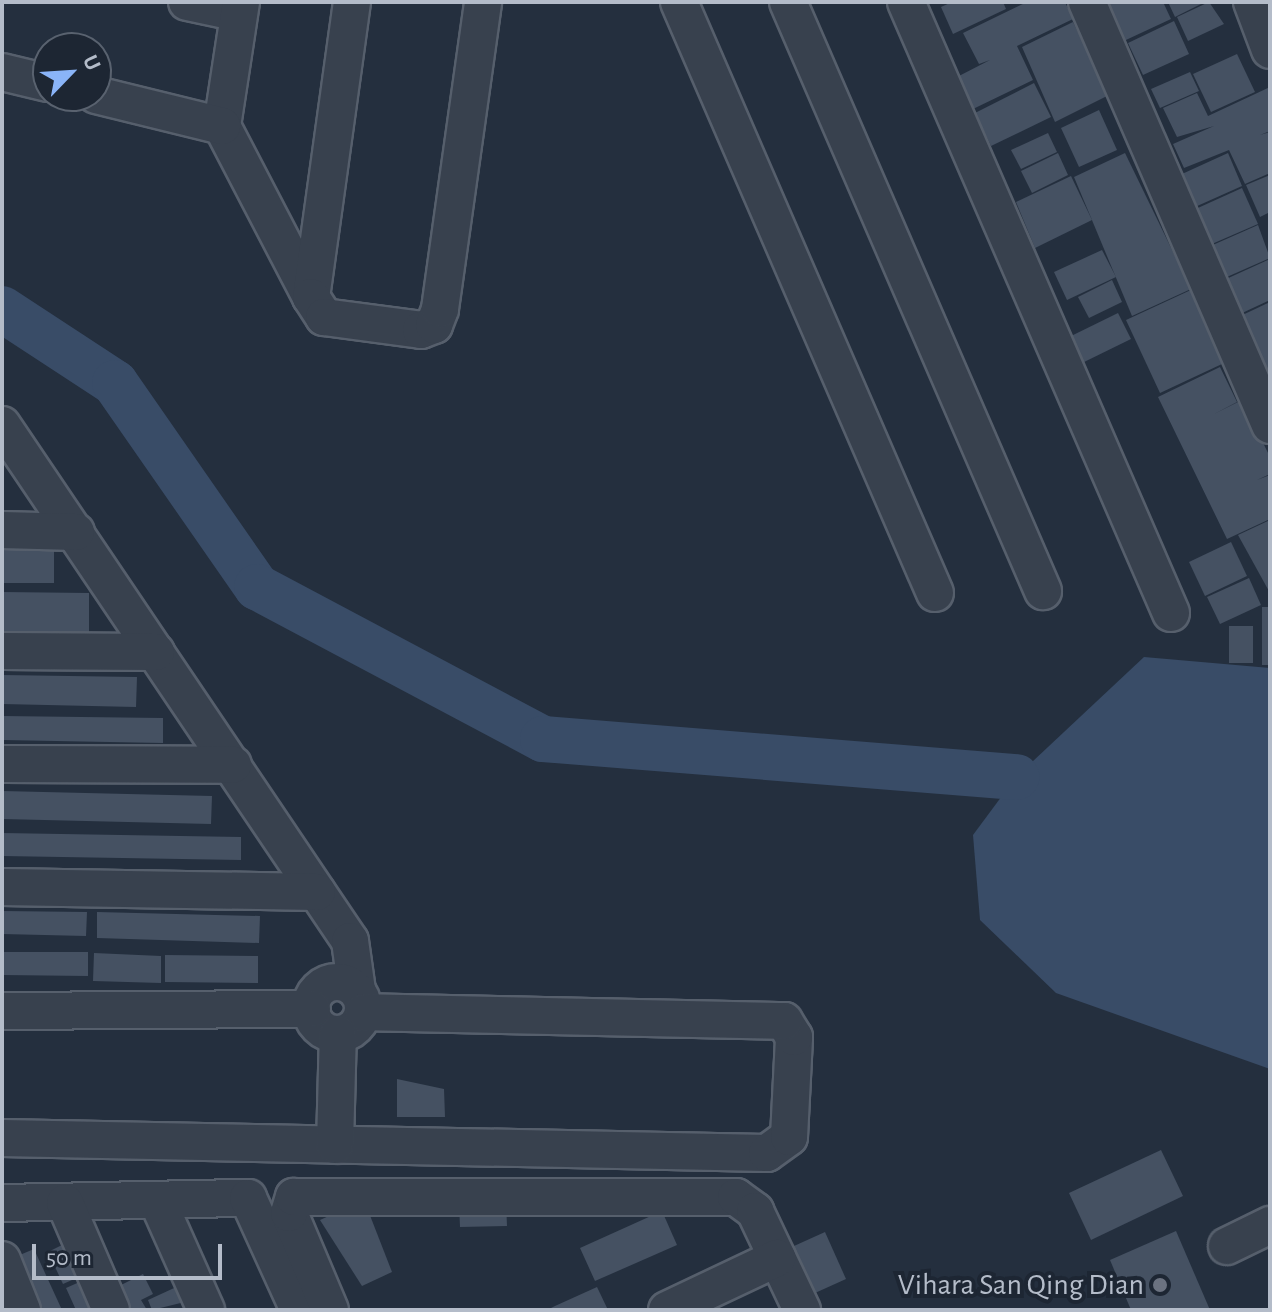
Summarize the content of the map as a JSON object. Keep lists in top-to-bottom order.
{
  "places": ["Vihara San Qing Dian"],
  "scale_bar": "50 m",
  "north": "top right"
}
